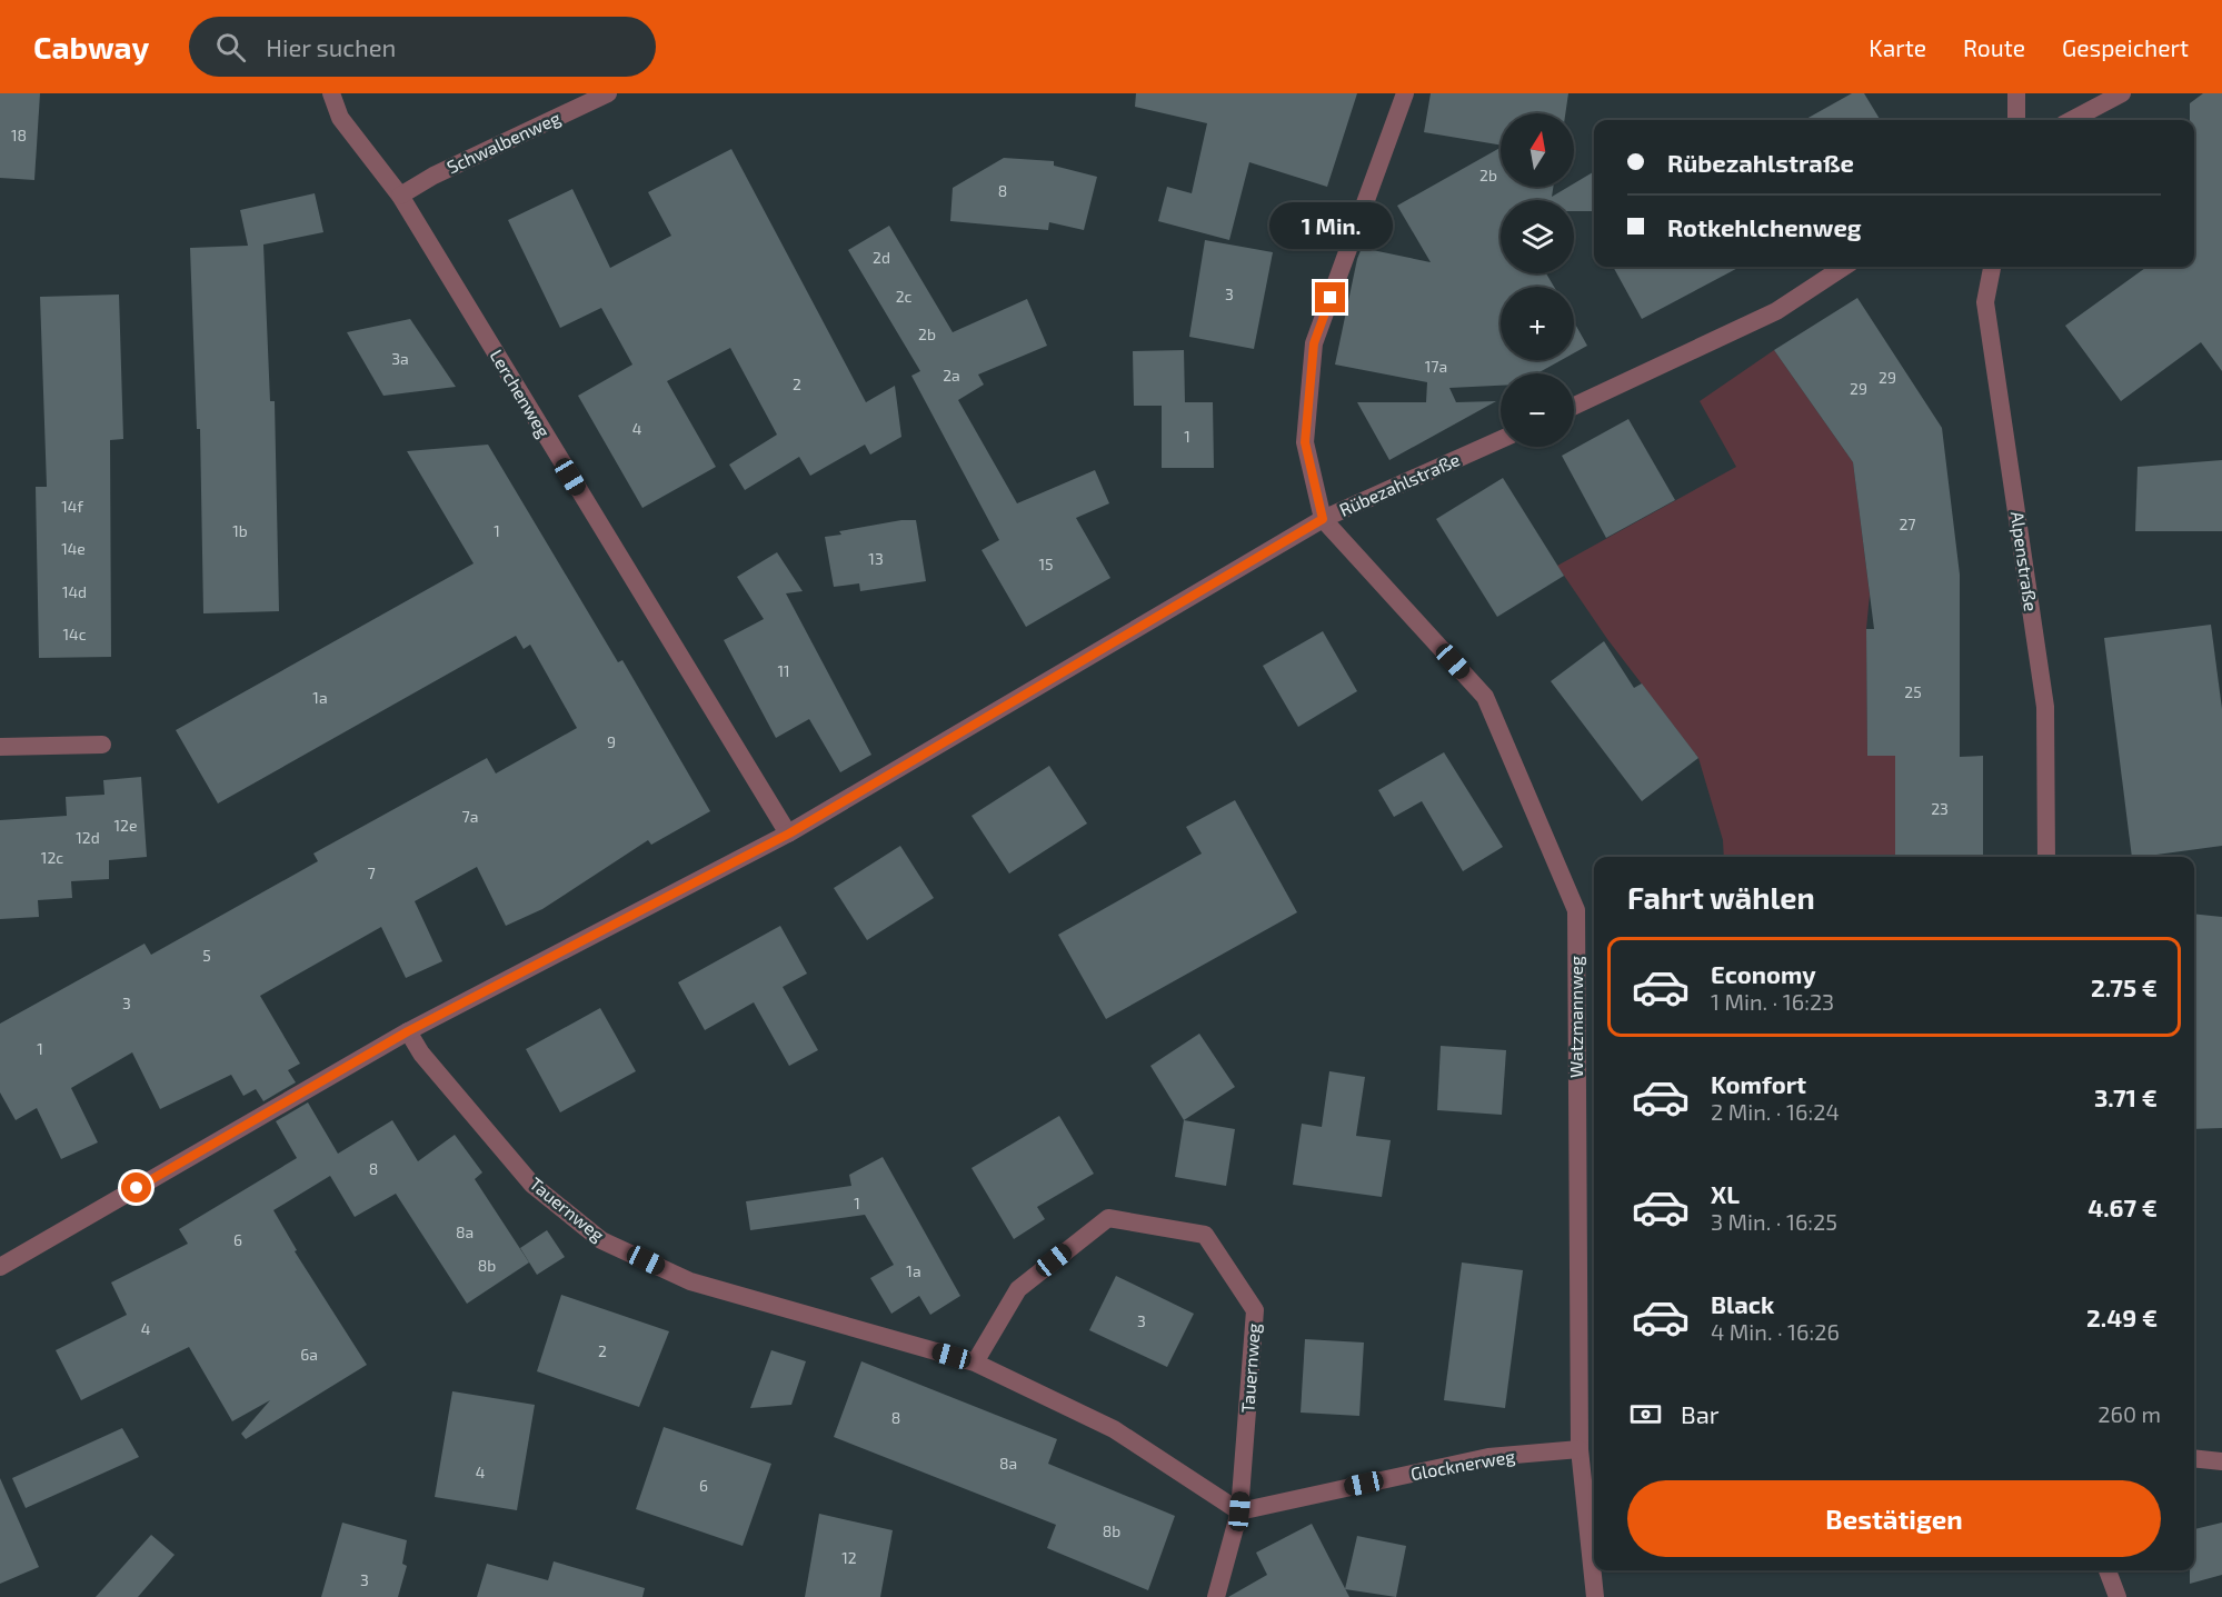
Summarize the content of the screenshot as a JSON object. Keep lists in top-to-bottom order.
{
  "streets": {
    "street": [
      "Schwalbenweg",
      "Lerchenweg",
      "Rübezahlstraße",
      "Alpenstraße",
      "Watzmannweg",
      "Tauernweg",
      "Glocknerweg"
    ]
  },
  "crossings": [
    ["Schwalbenweg", "Lerchenweg"],
    ["Lerchenweg", "Rübezahlstraße"],
    ["Rübezahlstraße", "Watzmannweg"],
    ["Rübezahlstraße", "Tauernweg"],
    ["Watzmannweg", "Glocknerweg"],
    ["Tauernweg", "Glocknerweg"]
  ],
  "house_numbers": [
    "18",
    "2b",
    "8",
    "2d",
    "3",
    "2c",
    "2b",
    "3a",
    "17a",
    "2a",
    "29",
    "2",
    "29",
    "4",
    "1",
    "14f",
    "27",
    "1b",
    "1",
    "14e",
    "13",
    "15",
    "14d",
    "14c",
    "11",
    "25",
    "1a",
    "9",
    "23",
    "7a",
    "12e",
    "12d",
    "12c",
    "7",
    "5",
    "3",
    "1",
    "8",
    "1",
    "8a",
    "6",
    "8b",
    "1a",
    "3",
    "4",
    "2",
    "6a",
    "8",
    "8a",
    "4",
    "6",
    "8b",
    "12",
    "3"
  ],
  "north": "top",
  "page": {
    "header": "Cabway",
    "search": "Hier suchen",
    "nav": ["Karte", "Route", "Gespeichert"],
    "map_buttons": ["+", "−"],
    "banner": ["Rübezahlstraße", "Rotkehlchenweg"],
    "bubble": "1 Min.",
    "heading": "Fahrt wählen",
    "list": [
      {
        "name": "Economy",
        "note": "1 Min. · 16:23",
        "value": "2.75 €"
      },
      {
        "name": "Komfort",
        "note": "2 Min. · 16:24",
        "value": "3.71 €"
      },
      {
        "name": "XL",
        "note": "3 Min. · 16:25",
        "value": "4.67 €"
      },
      {
        "name": "Black",
        "note": "4 Min. · 16:26",
        "value": "2.49 €"
      }
    ],
    "pay": ["Bar", "260 m"],
    "buttons": "Bestätigen"
  }
}
